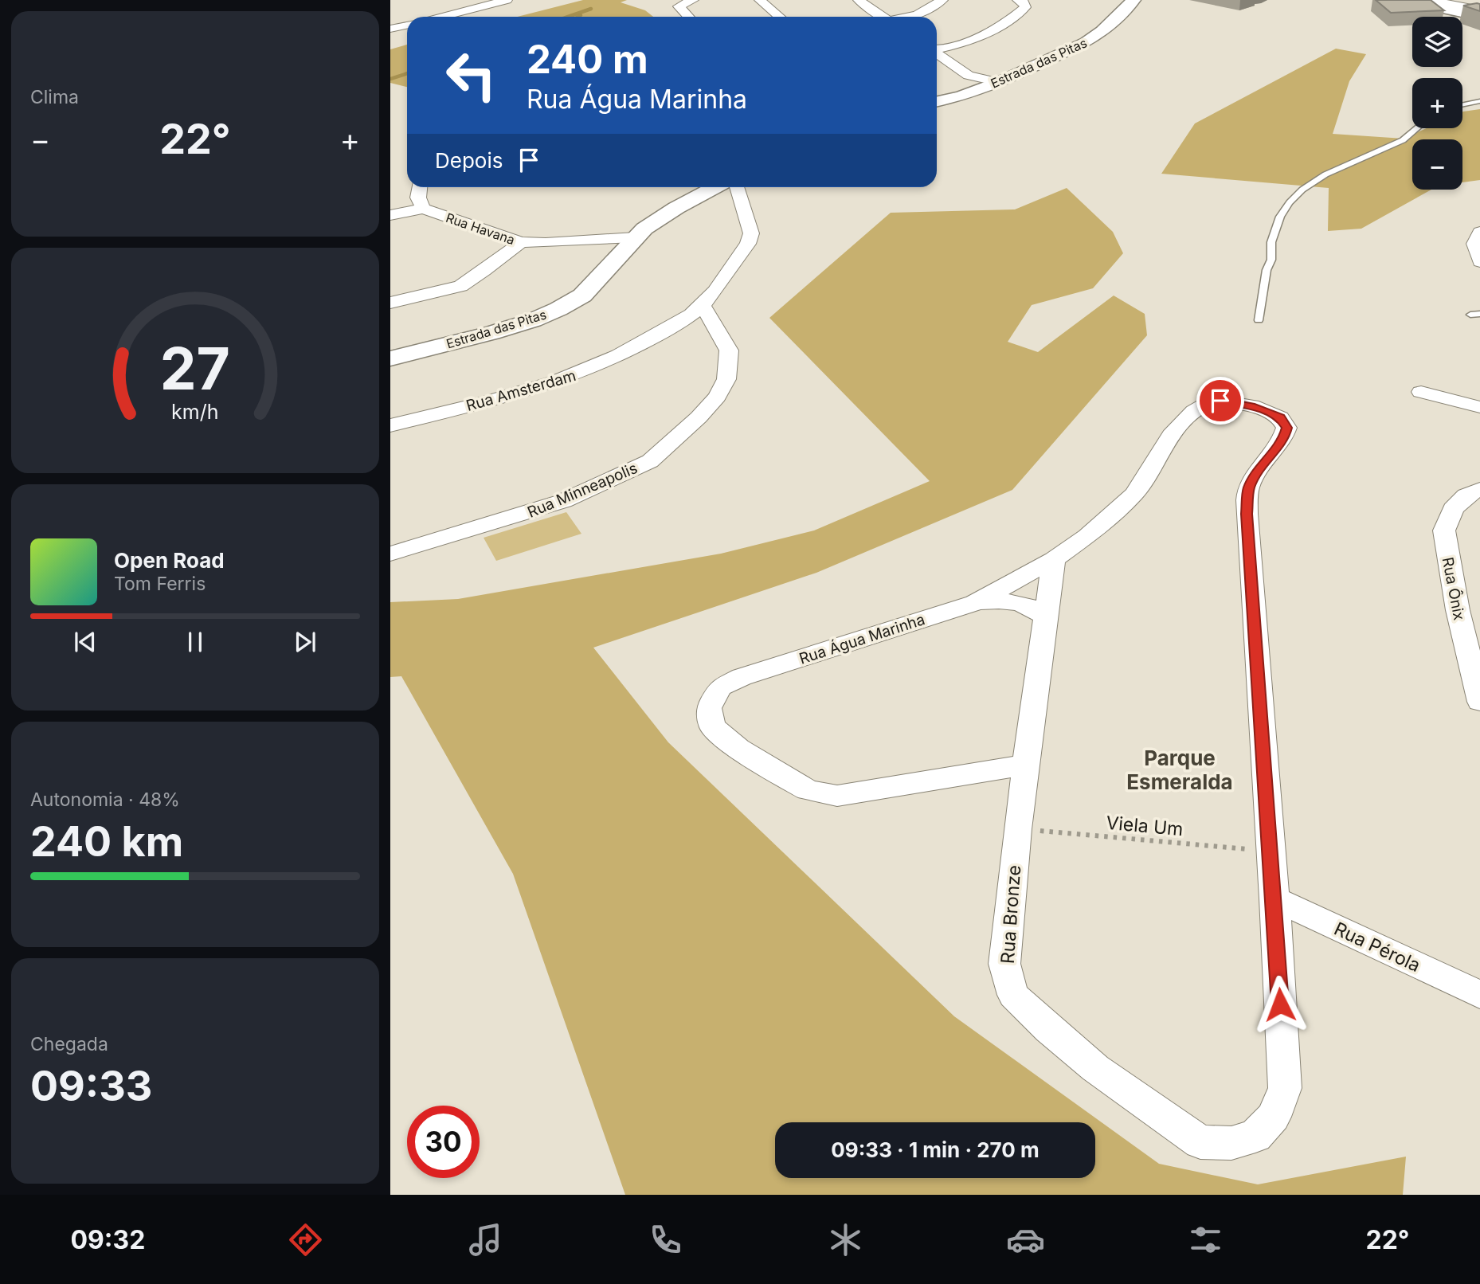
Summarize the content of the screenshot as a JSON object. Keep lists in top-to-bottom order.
{
  "streets": {
    "main road": ["Estrada das Pitas"],
    "street": [
      "Rua Havana",
      "Rua Amsterdam",
      "Rua Minneapolis",
      "Rua Ônix",
      "Rua Água Marinha",
      "Rua Bronze",
      "Rua Pérola"
    ],
    "path": ["Viela Um"]
  },
  "crossings": [
    ["Estrada das Pitas", "Rua Havana"],
    ["Rua Amsterdam", "Rua Minneapolis"],
    ["Rua Água Marinha", "Viela Um"],
    ["Rua Água Marinha", "Rua Bronze"],
    ["Viela Um", "Rua Bronze"],
    ["Rua Bronze", "Rua Pérola"]
  ],
  "districts": ["Parque Esmeralda"],
  "page": {
    "tile": [
      "Clima",
      ["Autonomia · 48%", "240 km"],
      ["Chegada", "09:33"]
    ],
    "map_buttons": ["+", "−"],
    "turn": ["240 m", "Rua Água Marinha"],
    "heat": ["−", "22°", "+"],
    "then": "Depois",
    "song": ["Open Road", "Tom Ferris"],
    "limit": "30",
    "trip": "09:33 · 1 min · 270 m",
    "tabs": ["09:32", "22°"],
    "gauge": ["27", "km/h"]
  }
}
